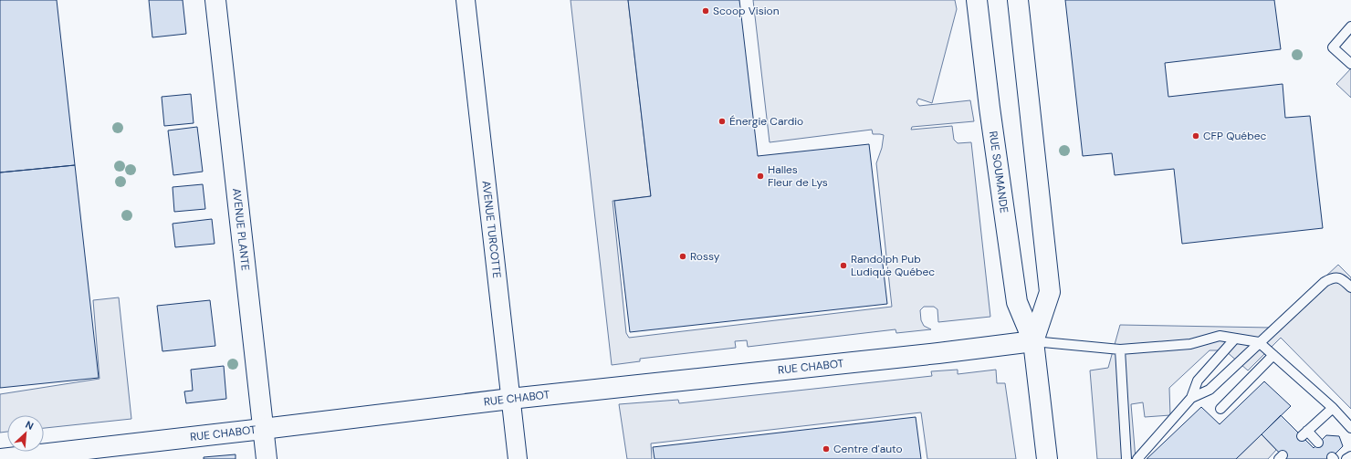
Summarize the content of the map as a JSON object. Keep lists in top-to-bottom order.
{
  "streets": {
    "street": [
      "RUE SOUMANDE",
      "AVENUE TURCOTTE",
      "AVENUE PLANTE",
      "RUE CHABOT"
    ]
  },
  "crossings": [
    ["RUE SOUMANDE", "RUE CHABOT"],
    ["AVENUE TURCOTTE", "RUE CHABOT"],
    ["AVENUE PLANTE", "RUE CHABOT"]
  ],
  "places": [
    "Scoop Vision",
    "Énergie Cardio",
    "CFP Québec",
    "Halles Fleur de Lys",
    "Rossy",
    "Randolph Pub Ludique Québec",
    "Centre d'auto"
  ],
  "north": "top right"
}
